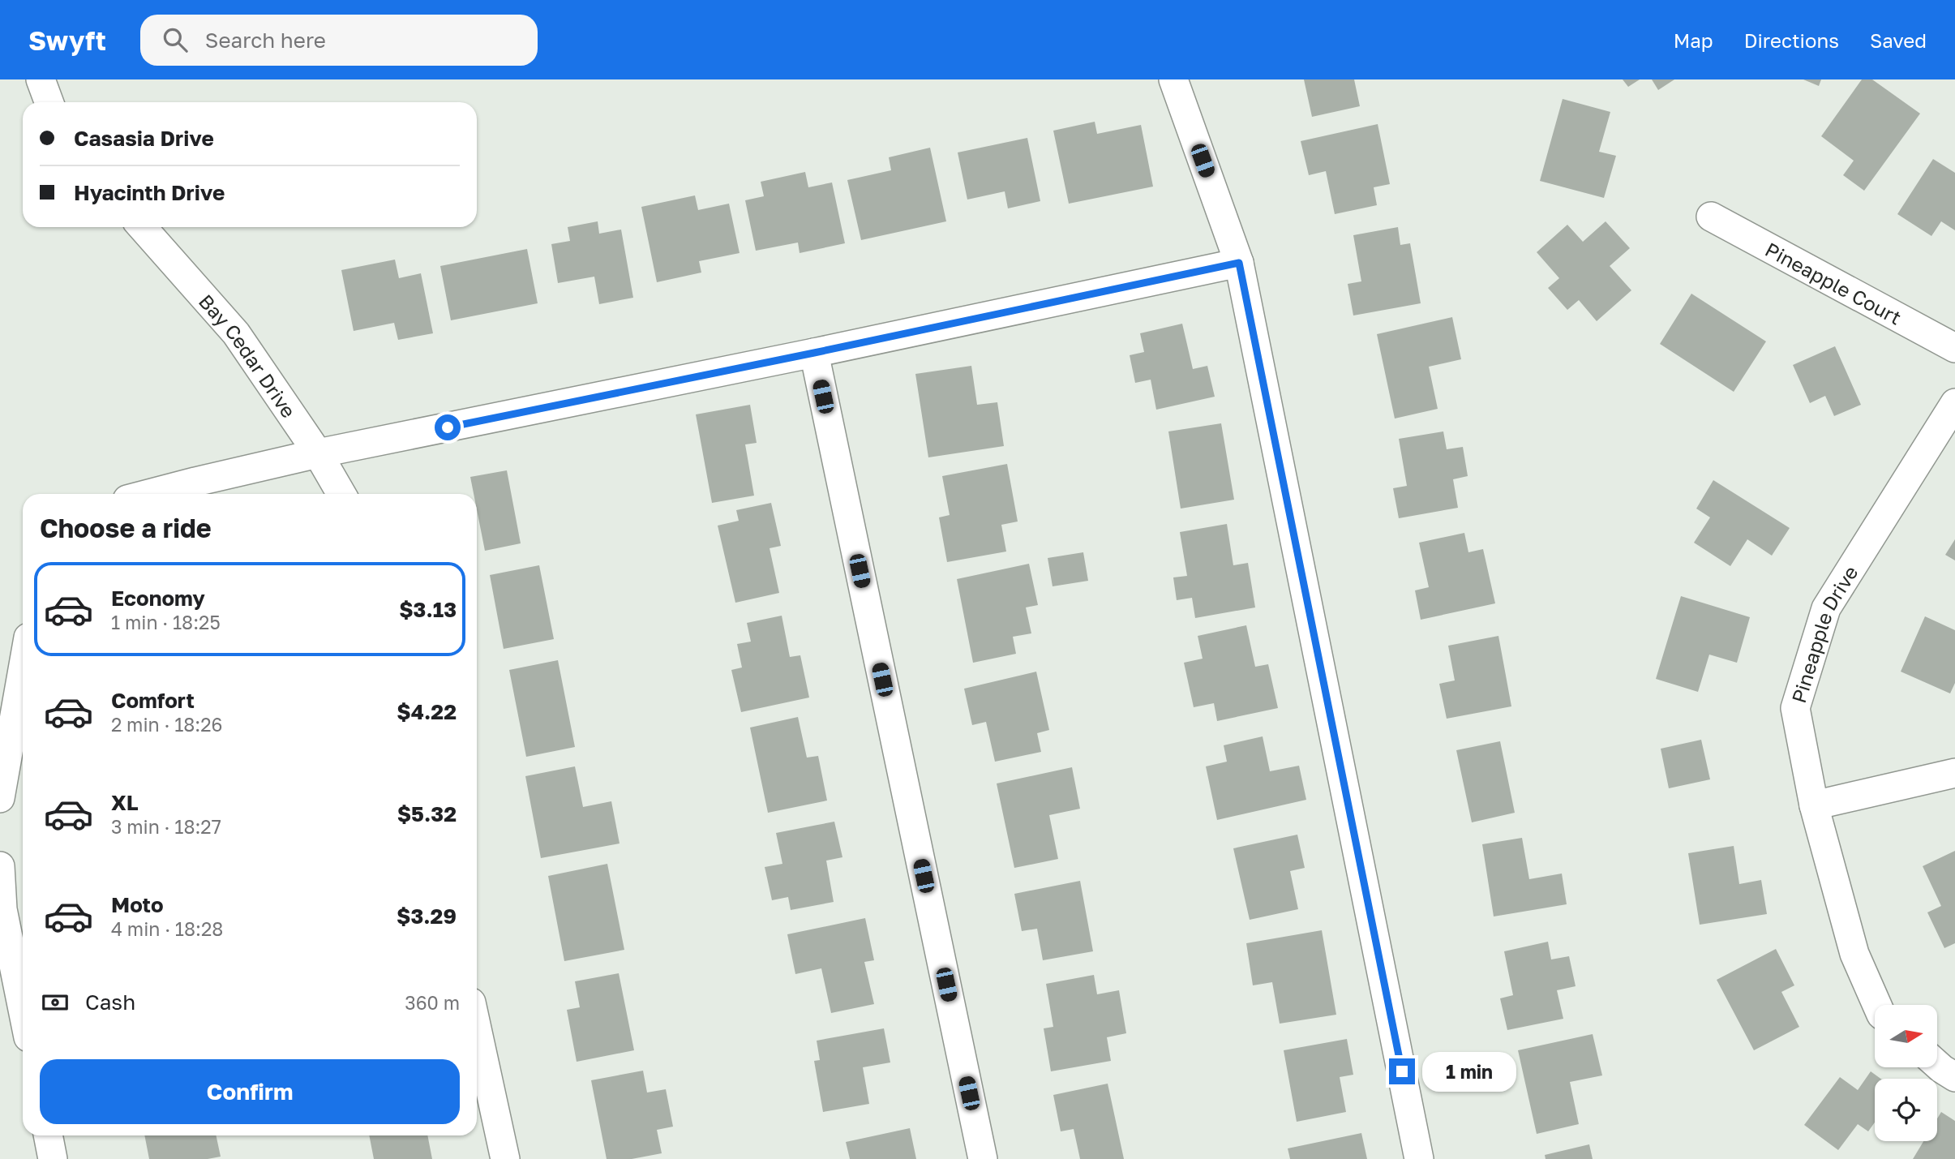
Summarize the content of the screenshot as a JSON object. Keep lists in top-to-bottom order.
{
  "streets": {
    "street": ["Pineapple Court", "Bay Cedar Drive", "Pineapple Drive"]
  },
  "north": "right",
  "page": {
    "header": "Swyft",
    "search": "Search here",
    "nav": ["Map", "Directions", "Saved"],
    "banner": ["Casasia Drive", "Hyacinth Drive"],
    "heading": "Choose a ride",
    "list": [
      {
        "name": "Economy",
        "note": "1 min · 18:25",
        "value": "$3.13"
      },
      {
        "name": "Comfort",
        "note": "2 min · 18:26",
        "value": "$4.22"
      },
      {
        "name": "XL",
        "note": "3 min · 18:27",
        "value": "$5.32"
      },
      {
        "name": "Moto",
        "note": "4 min · 18:28",
        "value": "$3.29"
      }
    ],
    "pay": ["Cash", "360 m"],
    "buttons": "Confirm",
    "bubble": "1 min"
  }
}
